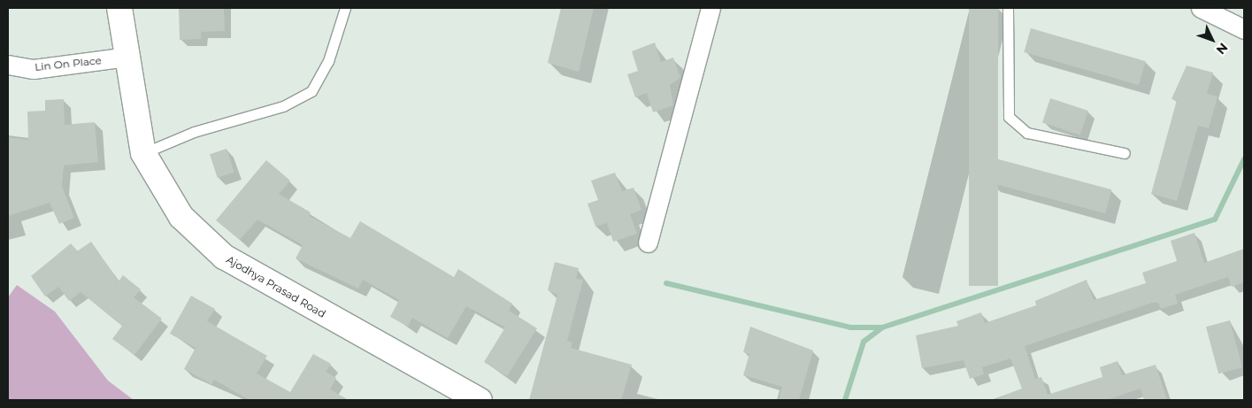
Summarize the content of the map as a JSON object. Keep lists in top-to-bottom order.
{
  "streets": {
    "street": ["Lin On Place", "Ajodhya Prasad Road"]
  },
  "crossings": [
    ["Lin On Place", "Ajodhya Prasad Road"]
  ],
  "north": "bottom right"
}
